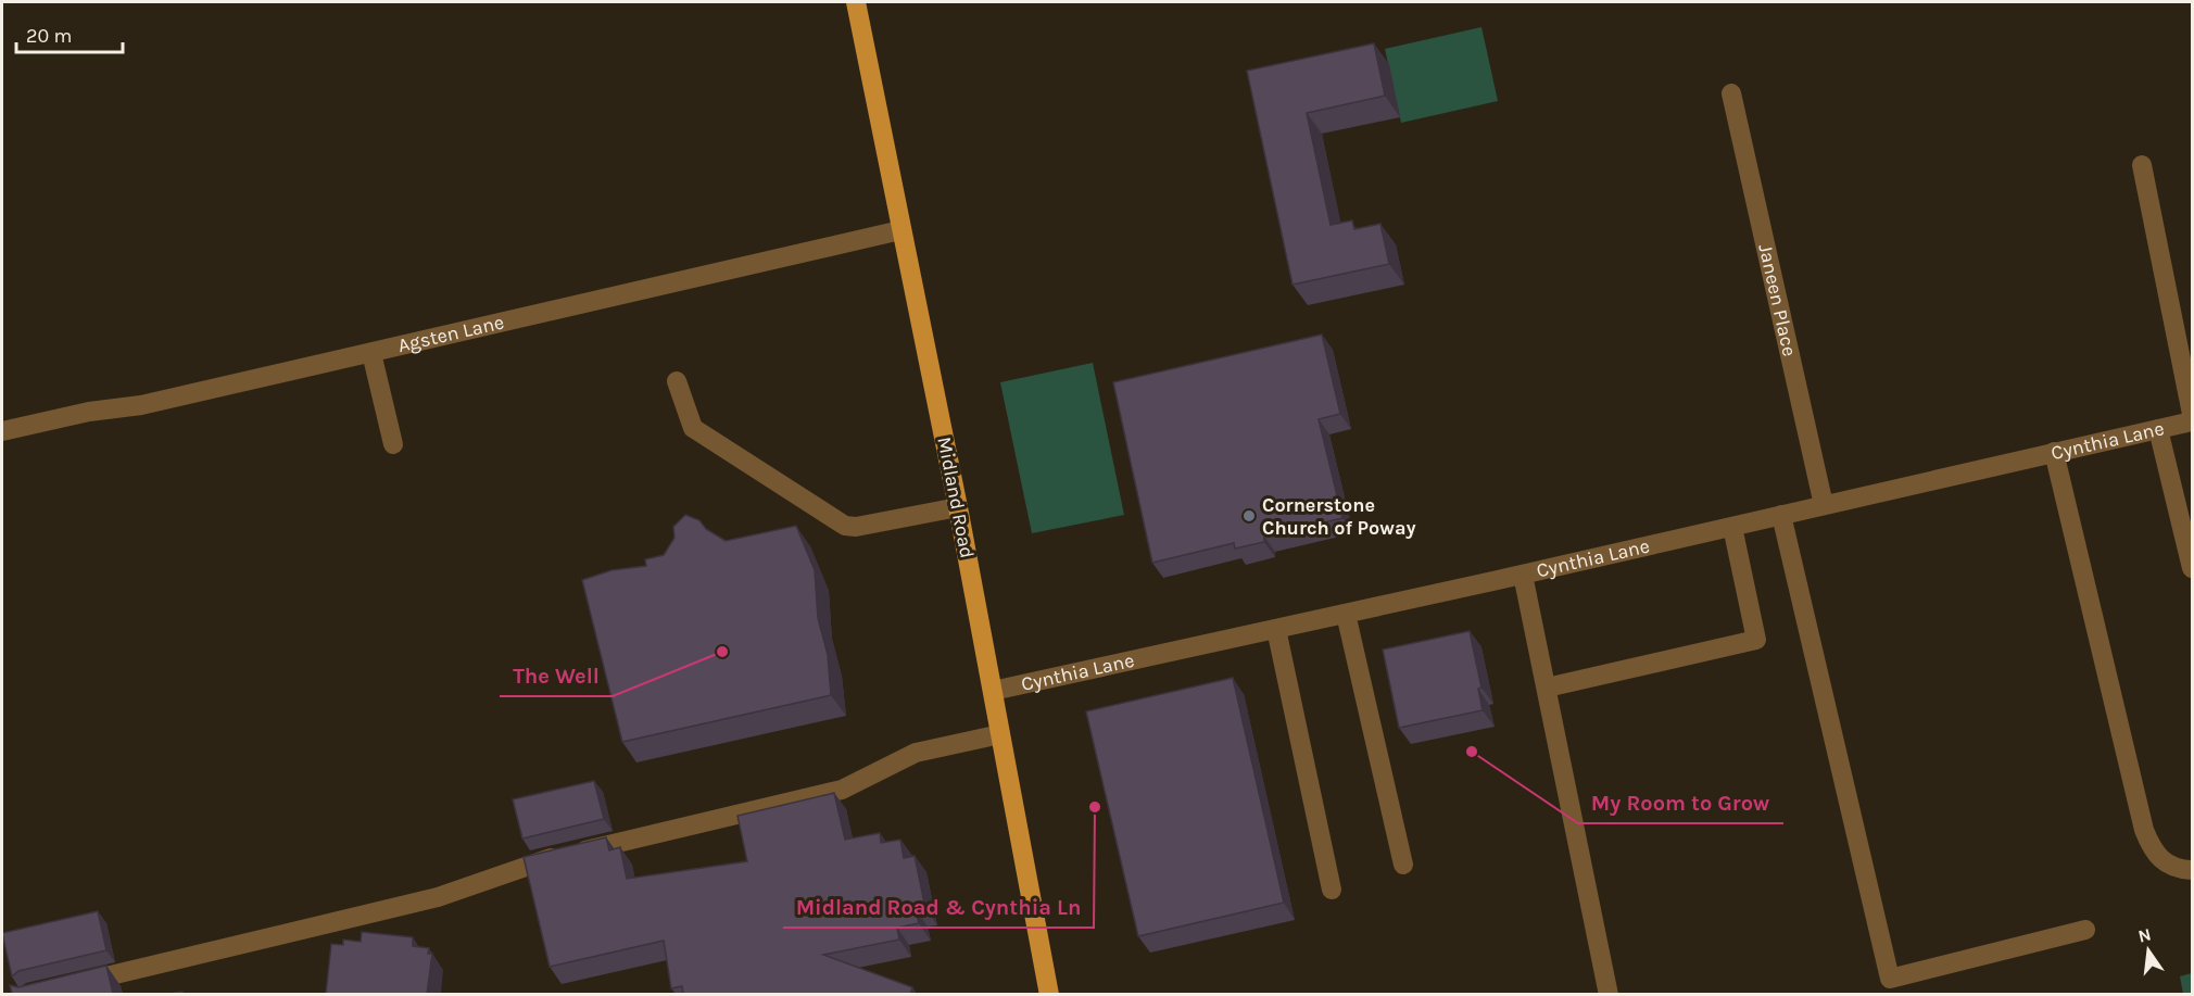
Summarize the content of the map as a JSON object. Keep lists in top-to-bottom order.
{
  "streets": {
    "main road": ["Midland Road"],
    "street": ["Janeen Place", "Agsten Lane", "Cynthia Lane"]
  },
  "crossings": [
    ["Janeen Place", "Cynthia Lane"],
    ["Agsten Lane", "Midland Road"],
    ["Cynthia Lane", "Midland Road"]
  ],
  "places": [
    "Cornerstone Church of Poway",
    "The Well",
    "My Room to Grow",
    "Midland Road & Cynthia Ln"
  ],
  "scale_bar": "20 m",
  "north": "top"
}
